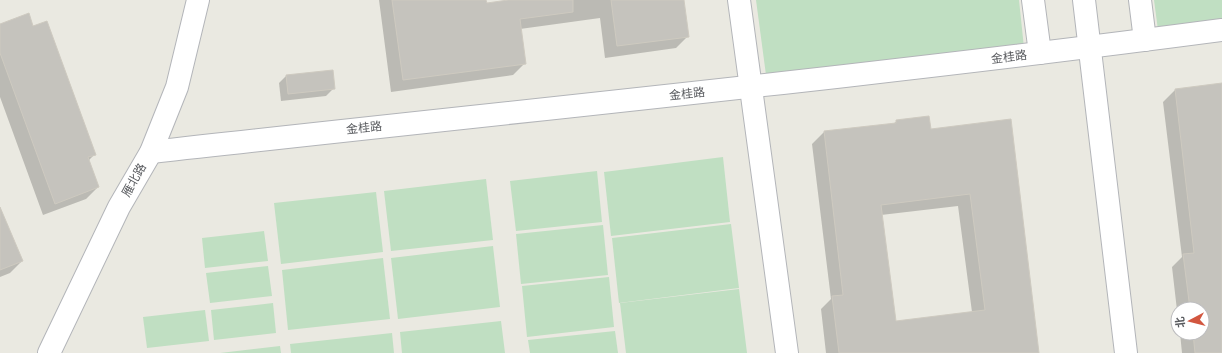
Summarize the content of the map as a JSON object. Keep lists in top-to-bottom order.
{
  "streets": {
    "street": ["金桂路", "雁北路"]
  },
  "crossings": [
    ["金桂路", "雁北路"]
  ],
  "north": "left"
}
